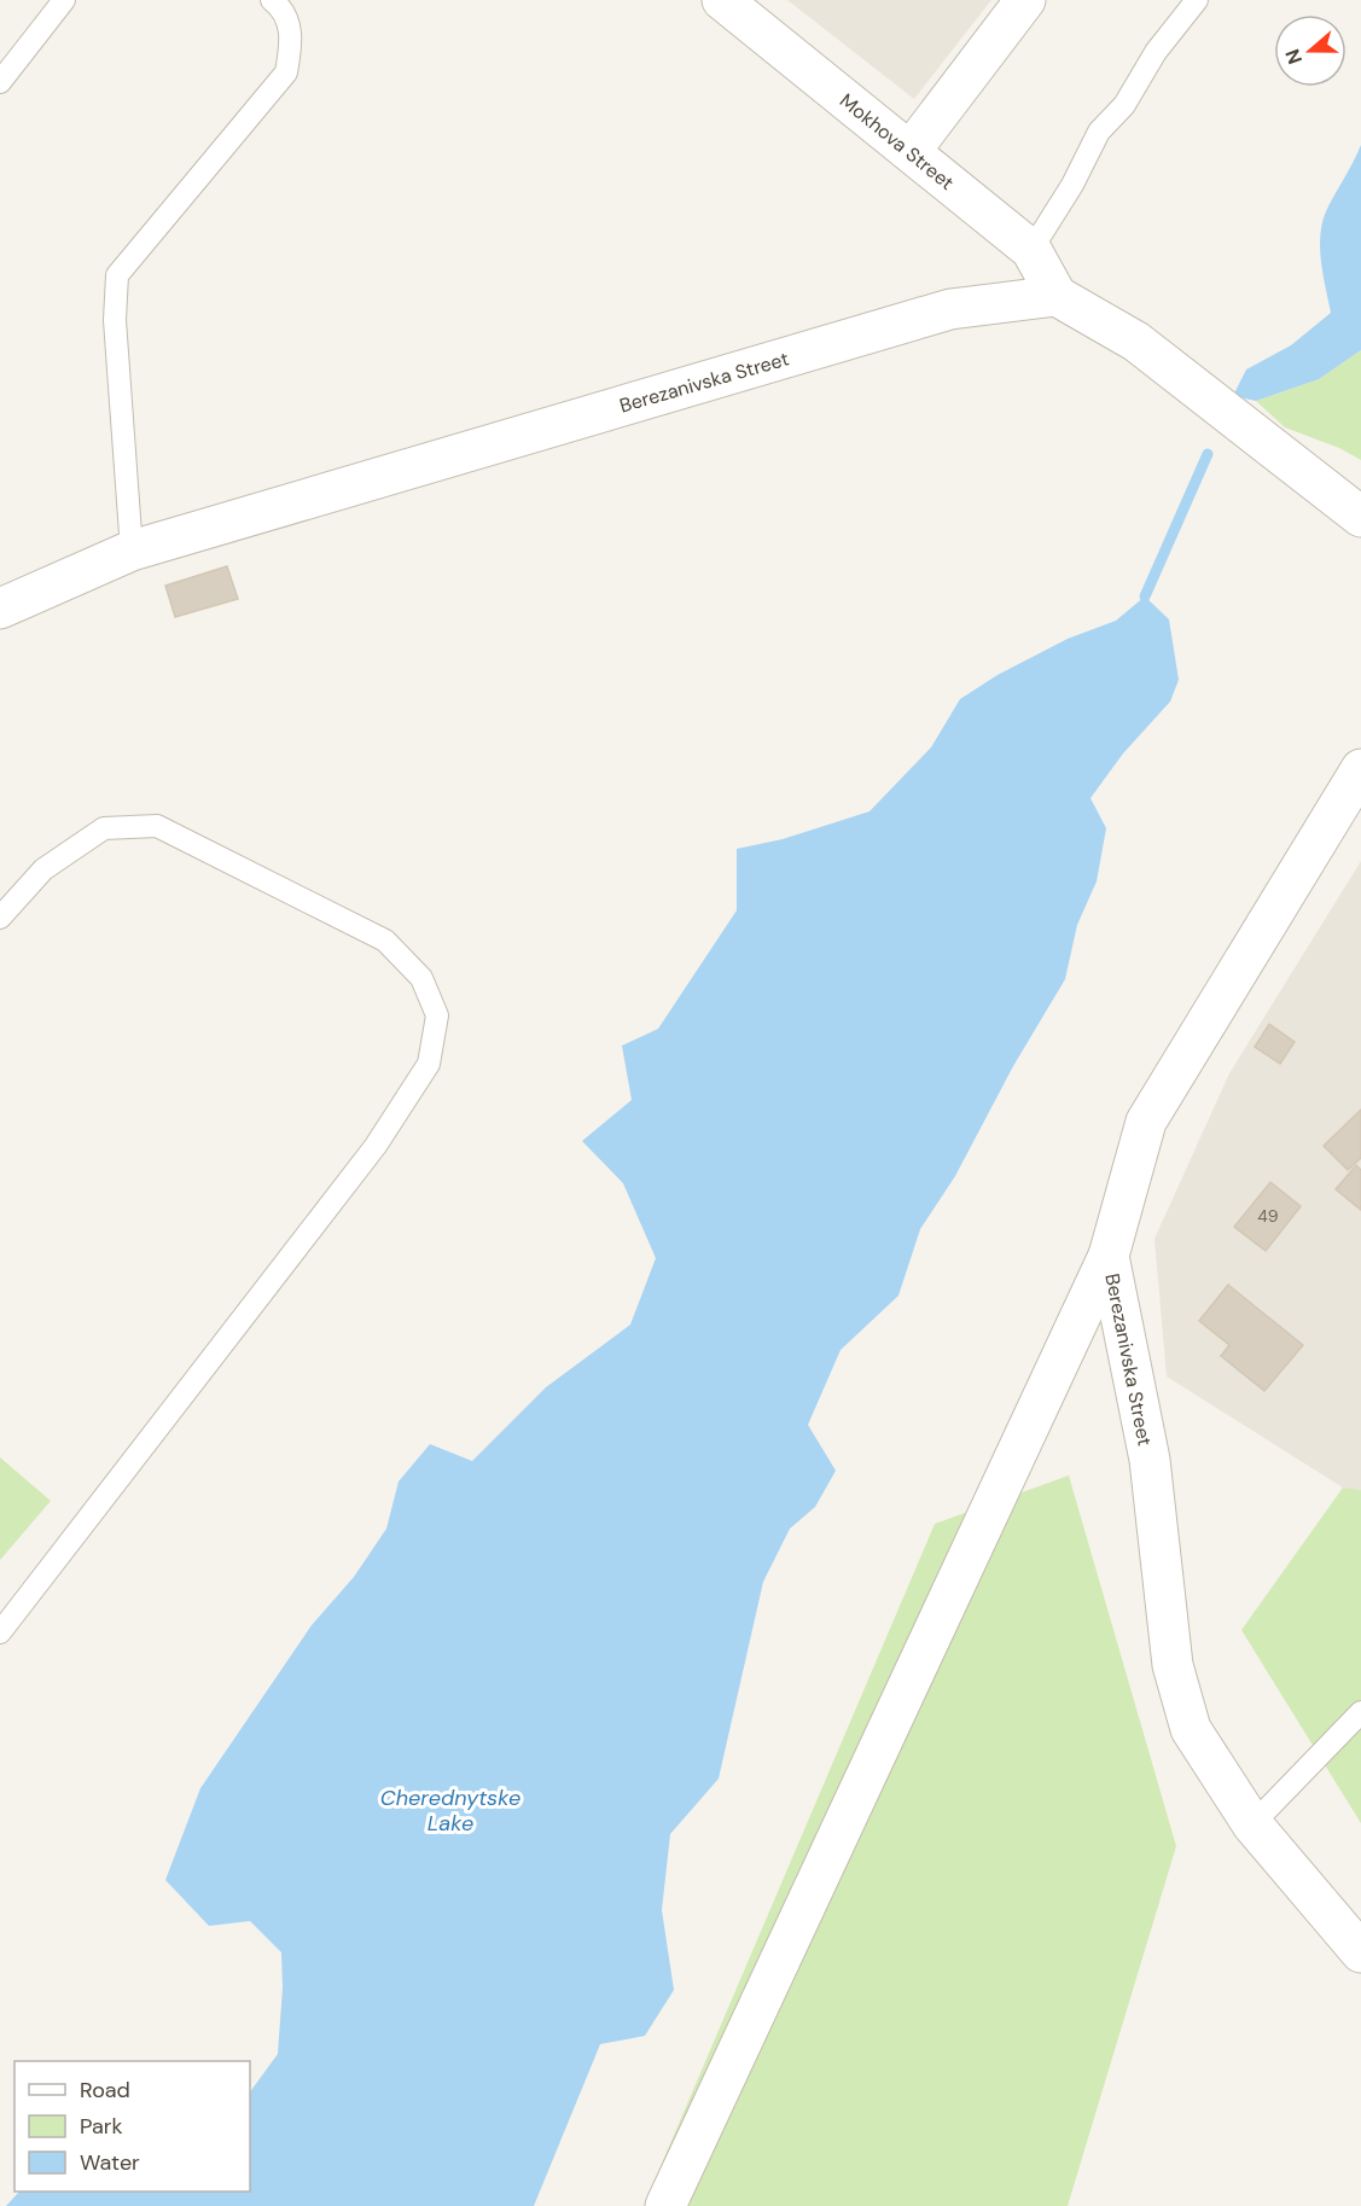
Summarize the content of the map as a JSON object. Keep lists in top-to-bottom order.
{
  "streets": {
    "street": ["Mokhova Street", "Berezanivska Street"]
  },
  "crossings": [
    ["Mokhova Street", "Berezanivska Street"]
  ],
  "water": ["Cherednytske Lake"],
  "house_numbers": ["49"],
  "legend": ["Road", "Park", "Water"],
  "north": "left"
}
